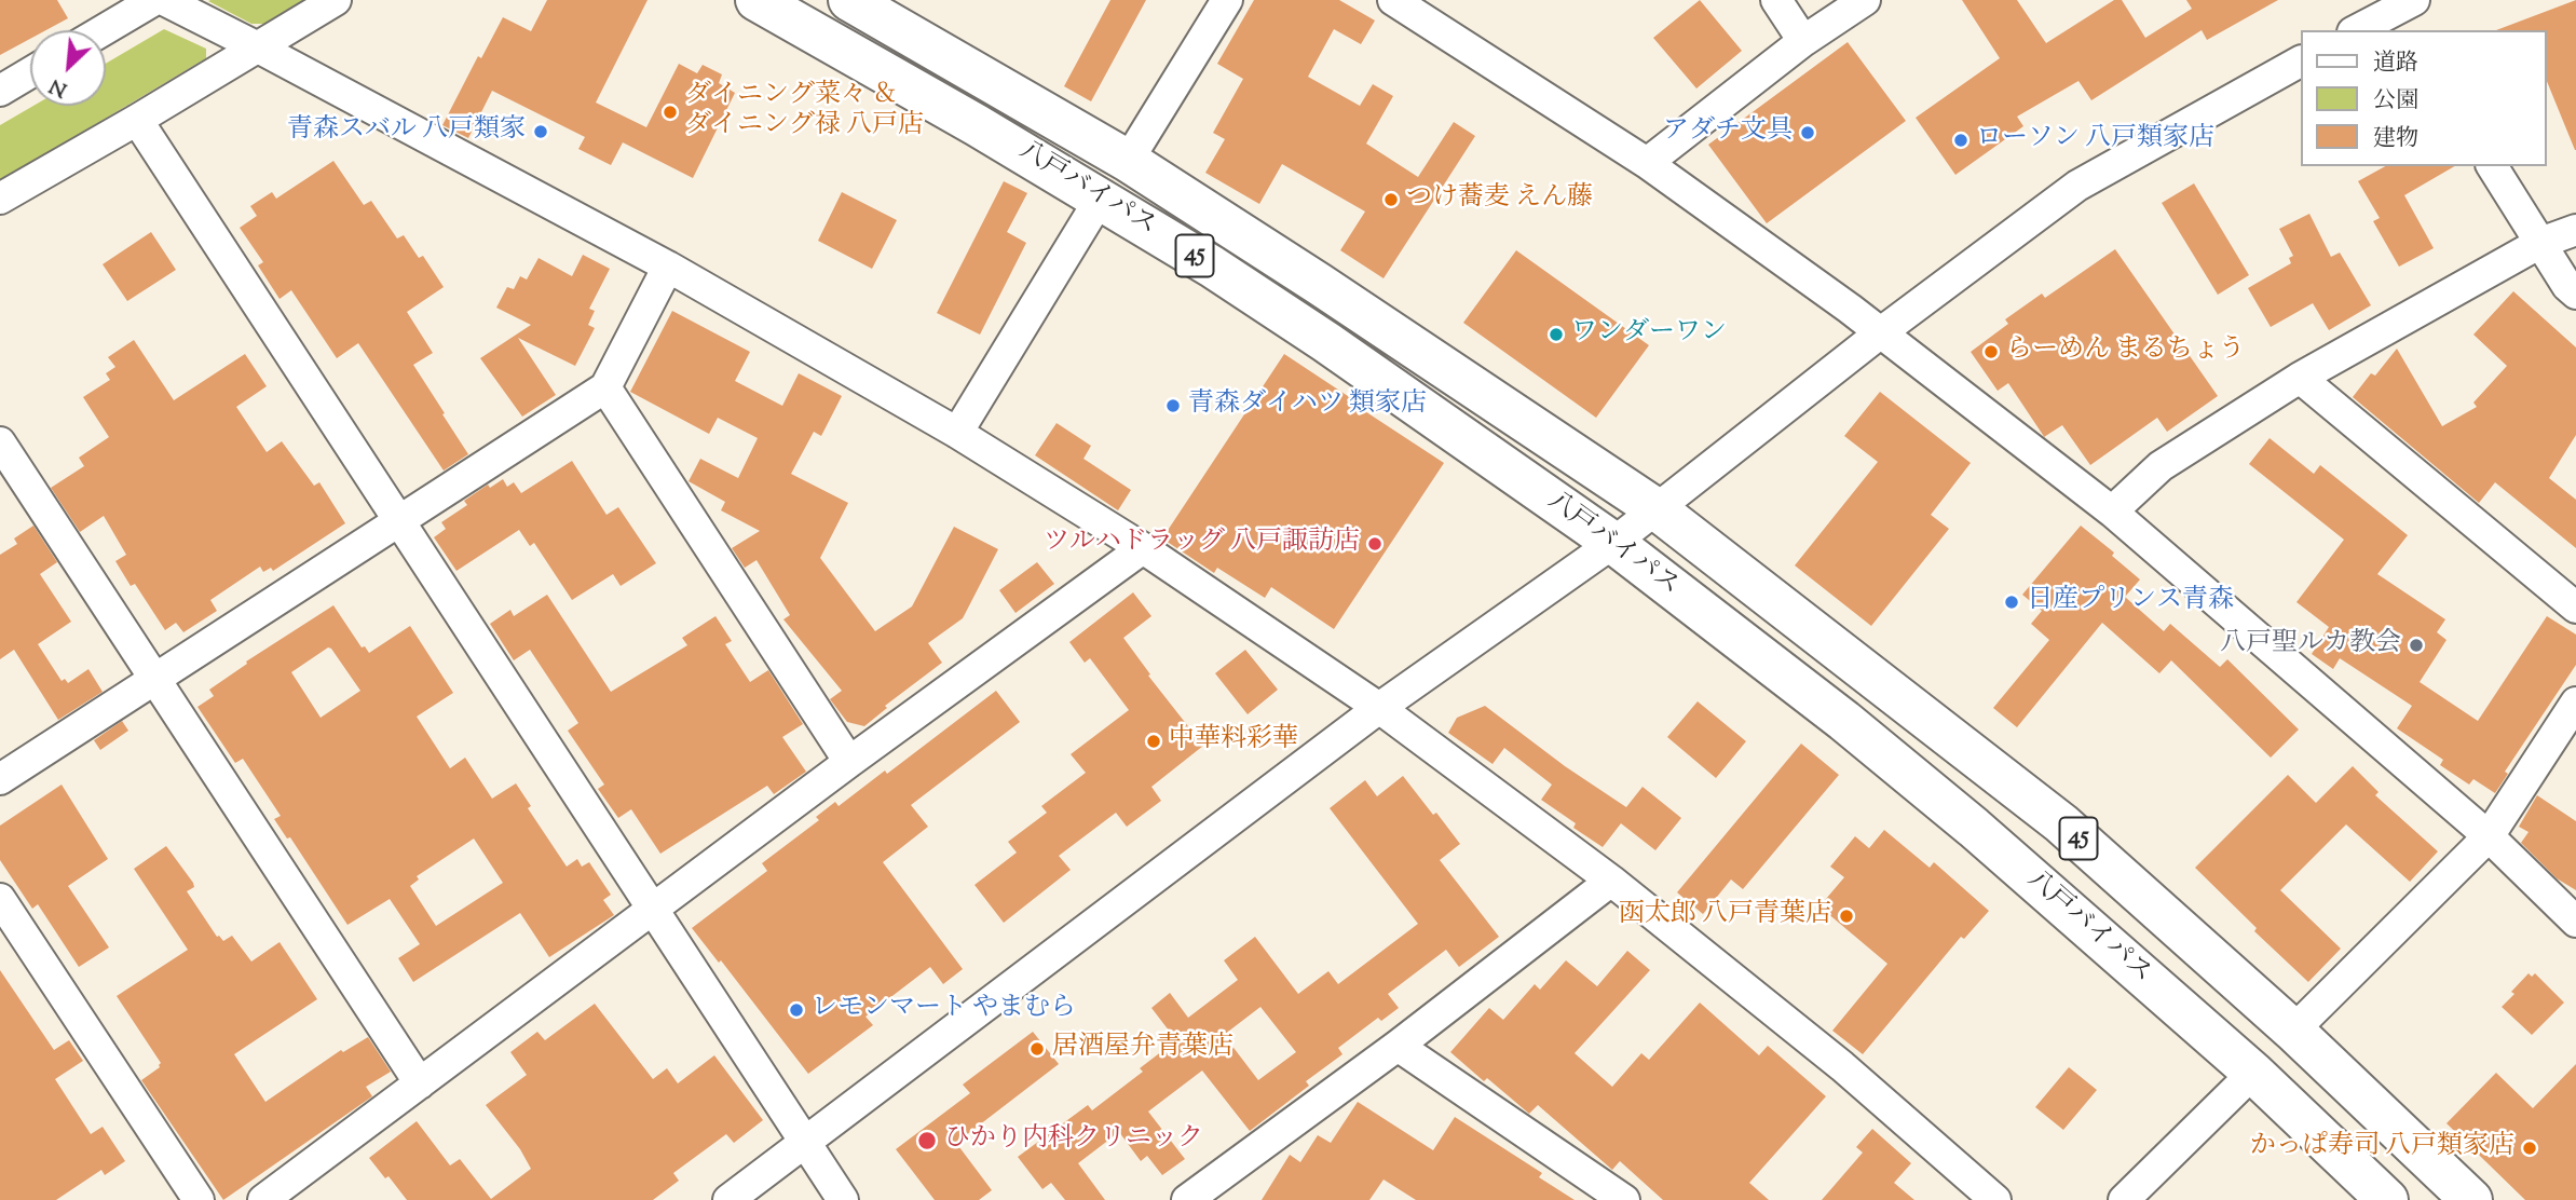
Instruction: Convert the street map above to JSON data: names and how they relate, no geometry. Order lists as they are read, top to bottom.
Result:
{
  "streets": {
    "highway": ["八戸バイパス", "45"]
  },
  "places": [
    "ダイニング菜々 ＆ ダイニング禄 八戸店",
    "青森スバル 八戸類家",
    "アダチ文具",
    "ローソン 八戸類家店",
    "つけ蕎麦 えん藤",
    "ワンダーワン",
    "らーめん まるちょう",
    "青森ダイハツ 類家店",
    "ツルハドラッグ 八戸諏訪店",
    "日産プリンス青森",
    "八戸聖ルカ教会",
    "中華料彩華",
    "函太郎 八戸青葉店",
    "レモンマート やまむら",
    "居酒屋弁青葉店",
    "ひかり内科クリニック",
    "かっぱ寿司 八戸類家店"
  ],
  "legend": ["道路", "公園", "建物"],
  "north": "bottom left"
}
